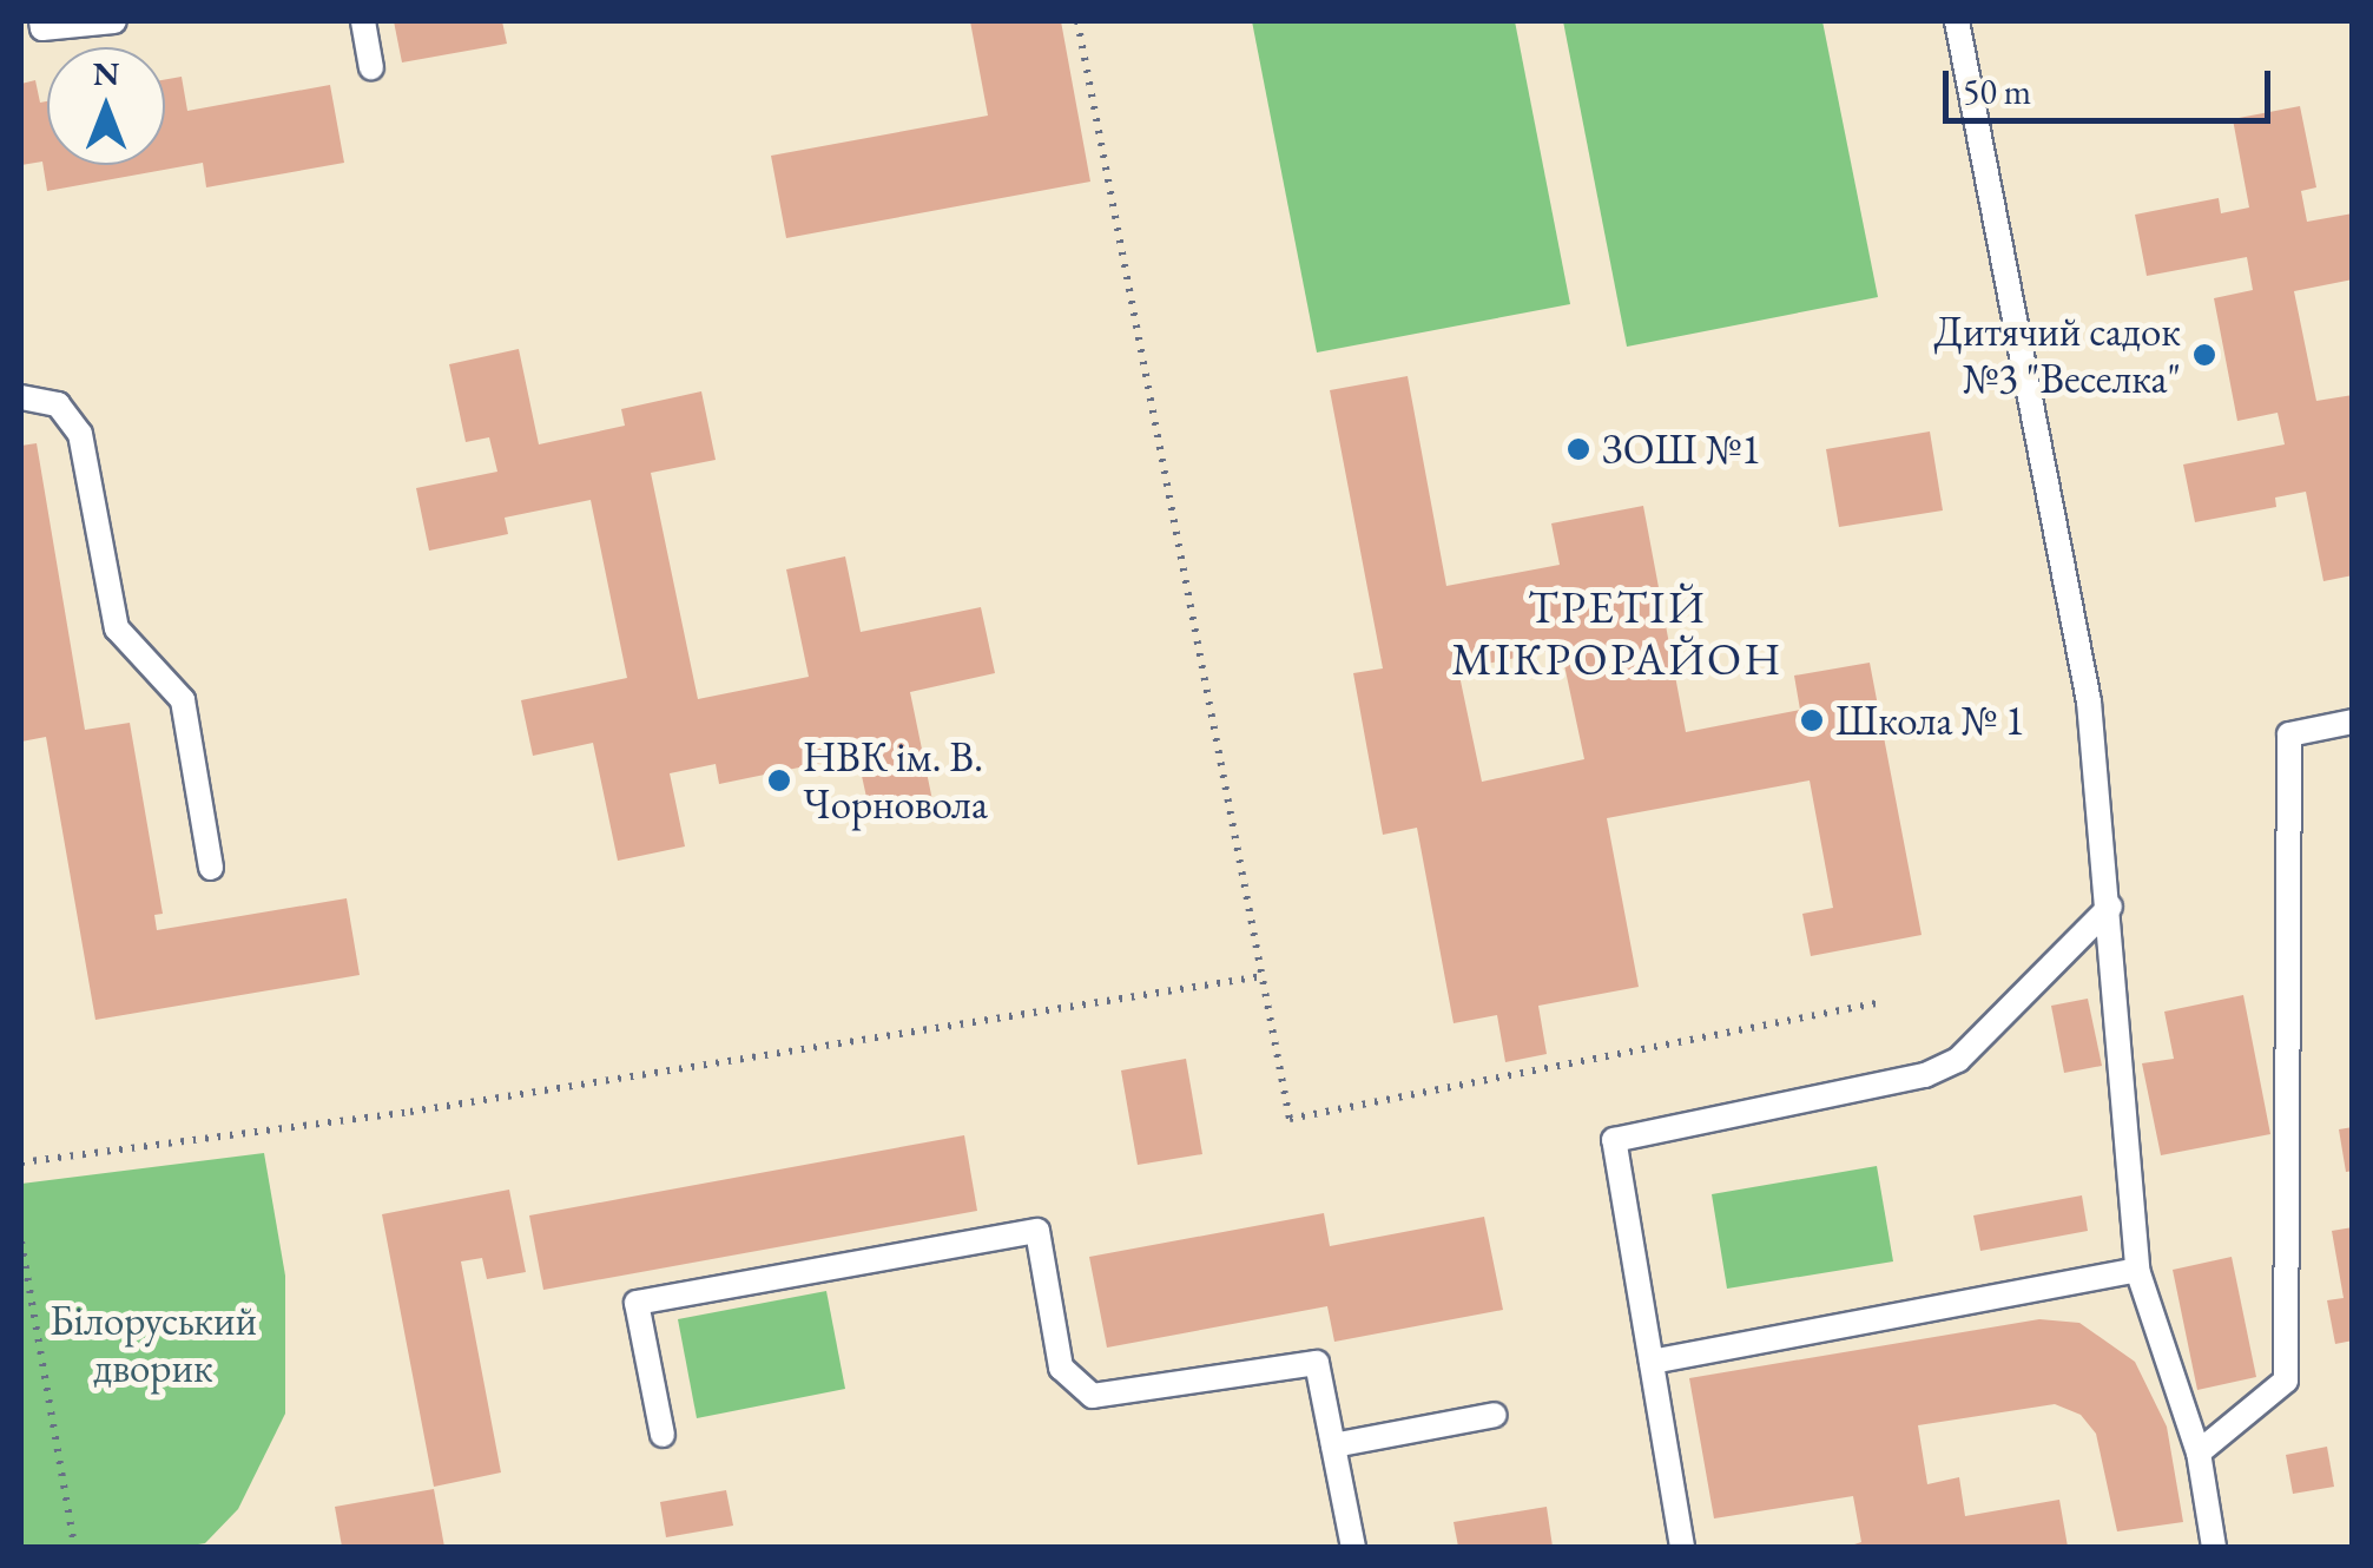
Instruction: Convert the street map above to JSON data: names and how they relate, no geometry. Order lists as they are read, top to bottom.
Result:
{
  "districts": ["ТРЕТІЙ МІКРОРАЙОН"],
  "parks": ["Білоруський дворик"],
  "places": [
    "Дитячий садок №3 \"Веселка\"",
    "ЗОШ №1",
    "Школа № 1",
    "НВК ім. В. Чорновола"
  ],
  "scale_bar": "50 m",
  "north": "top"
}
